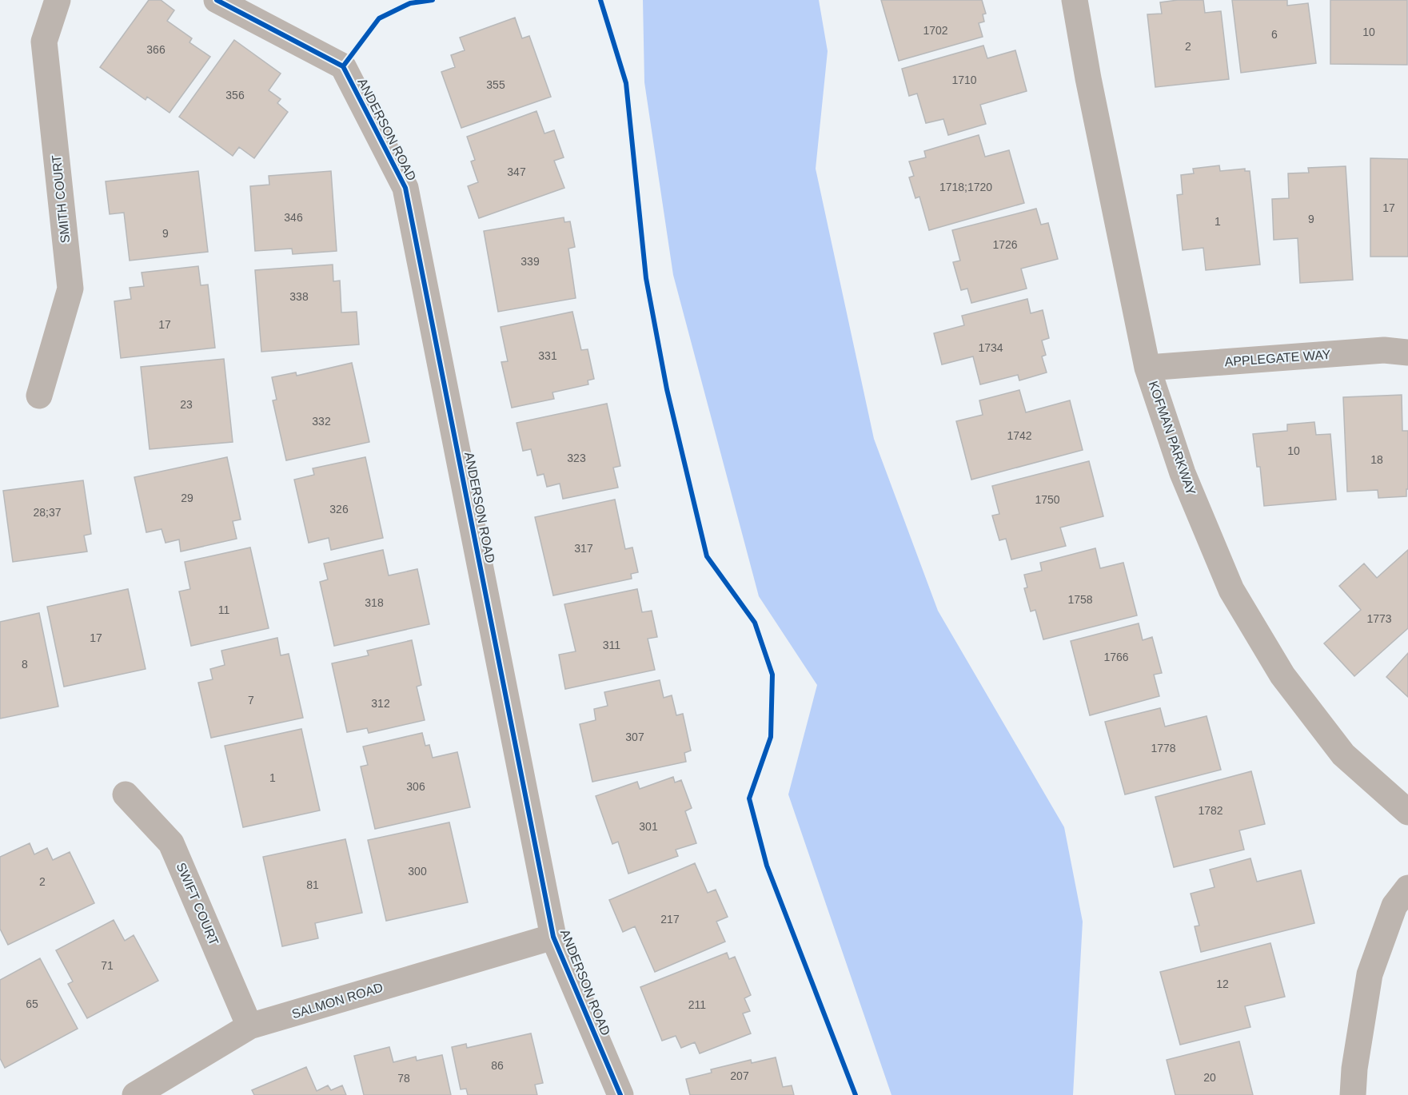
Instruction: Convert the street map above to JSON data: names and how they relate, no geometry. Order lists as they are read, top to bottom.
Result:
{
  "streets": {
    "street": [
      "ANDERSON ROAD",
      "SMITH COURT",
      "APPLEGATE WAY",
      "KOFMAN PARKWAY",
      "SWIFT COURT",
      "SALMON ROAD"
    ]
  },
  "crossings": [
    ["ANDERSON ROAD", "SALMON ROAD"],
    ["APPLEGATE WAY", "KOFMAN PARKWAY"],
    ["SWIFT COURT", "SALMON ROAD"]
  ],
  "house_numbers": [
    "1702",
    "10",
    "6",
    "2",
    "366",
    "1710",
    "355",
    "356",
    "347",
    "1718;1720",
    "17",
    "346",
    "9",
    "1",
    "9",
    "1726",
    "339",
    "338",
    "17",
    "1734",
    "331",
    "23",
    "332",
    "1742",
    "10",
    "323",
    "18",
    "29",
    "1750",
    "326",
    "28;37",
    "317",
    "1758",
    "318",
    "11",
    "1773",
    "17",
    "311",
    "1766",
    "8",
    "7",
    "312",
    "307",
    "1778",
    "1",
    "306",
    "1782",
    "301",
    "300",
    "2",
    "81",
    "217",
    "71",
    "12",
    "65",
    "211",
    "86",
    "207",
    "20",
    "78"
  ]
}
